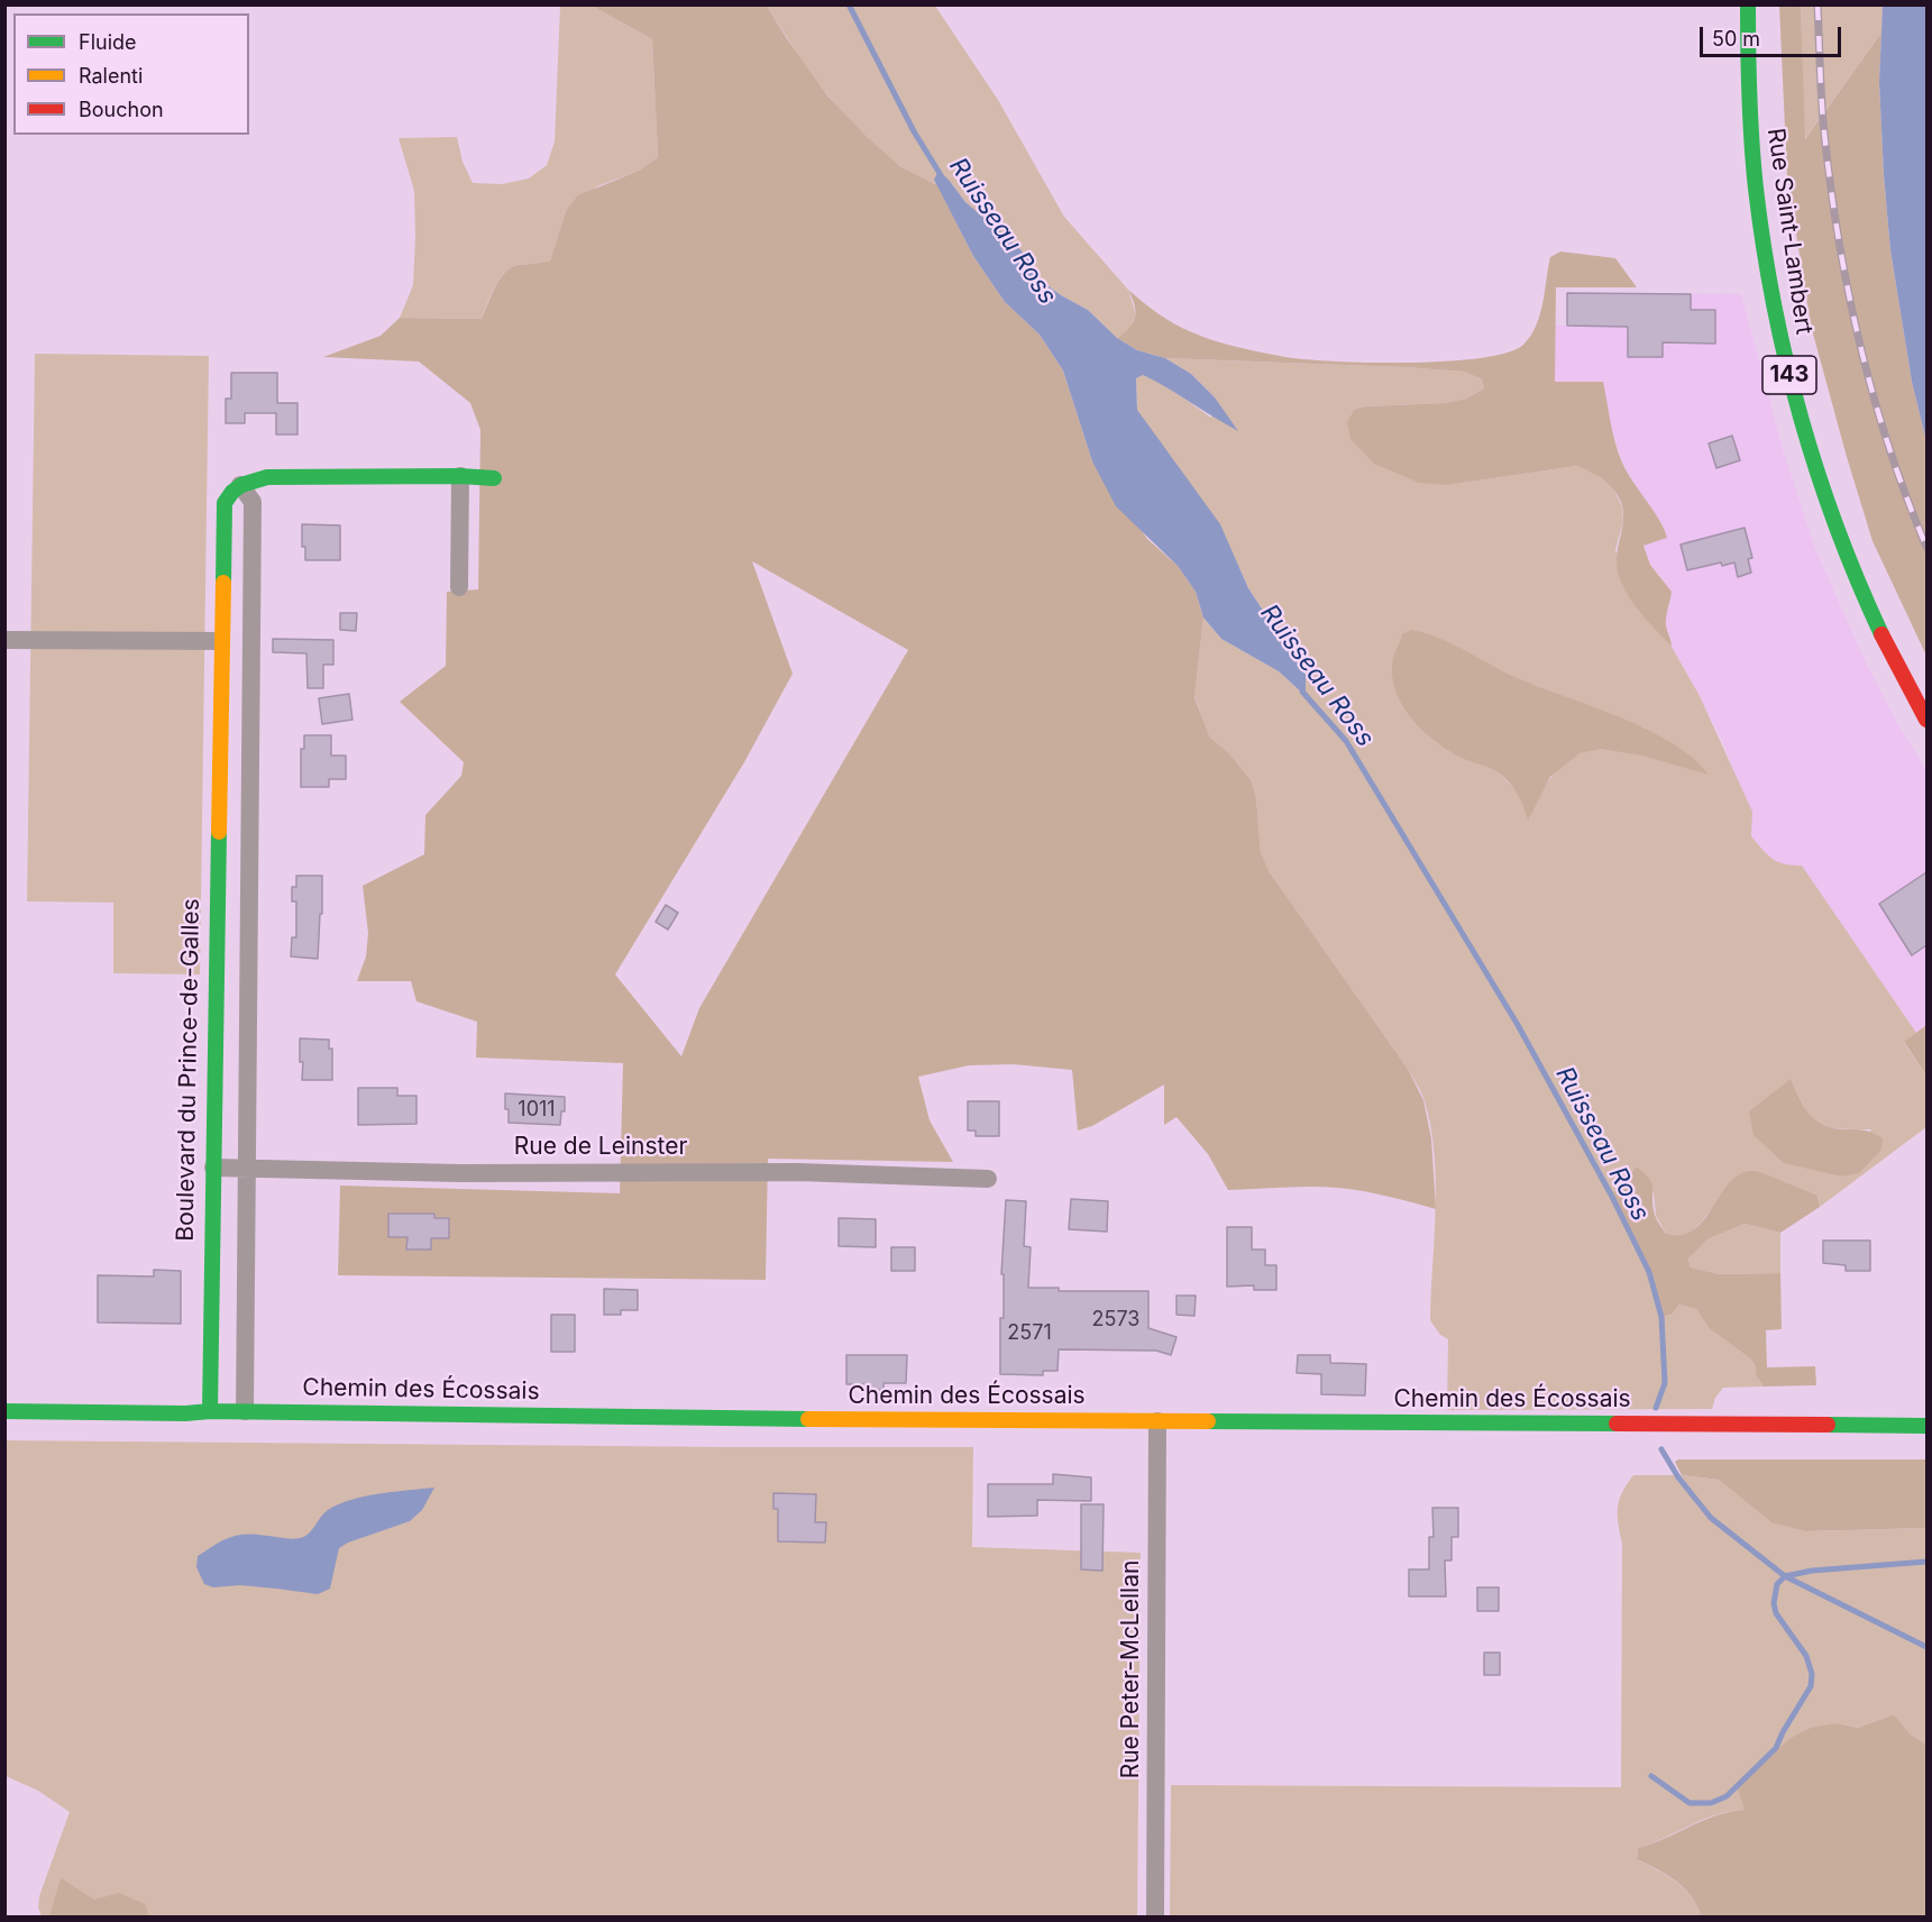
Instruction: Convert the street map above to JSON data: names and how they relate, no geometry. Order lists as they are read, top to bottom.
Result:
{
  "streets": {
    "main road": [
      "Rue Saint-Lambert",
      "143",
      "Boulevard du Prince-de-Galles",
      "Chemin des Écossais"
    ],
    "street": ["Rue de Leinster", "Rue Peter-McLellan"]
  },
  "crossings": [
    ["Boulevard du Prince-de-Galles", "Rue de Leinster"],
    ["Boulevard du Prince-de-Galles", "Chemin des Écossais"],
    ["Chemin des Écossais", "Rue Peter-McLellan"]
  ],
  "water": ["Ruisseau Ross"],
  "house_numbers": ["1011", "2573", "2571"],
  "legend": ["Fluide", "Ralenti", "Bouchon"],
  "scale_bar": "50 m"
}
